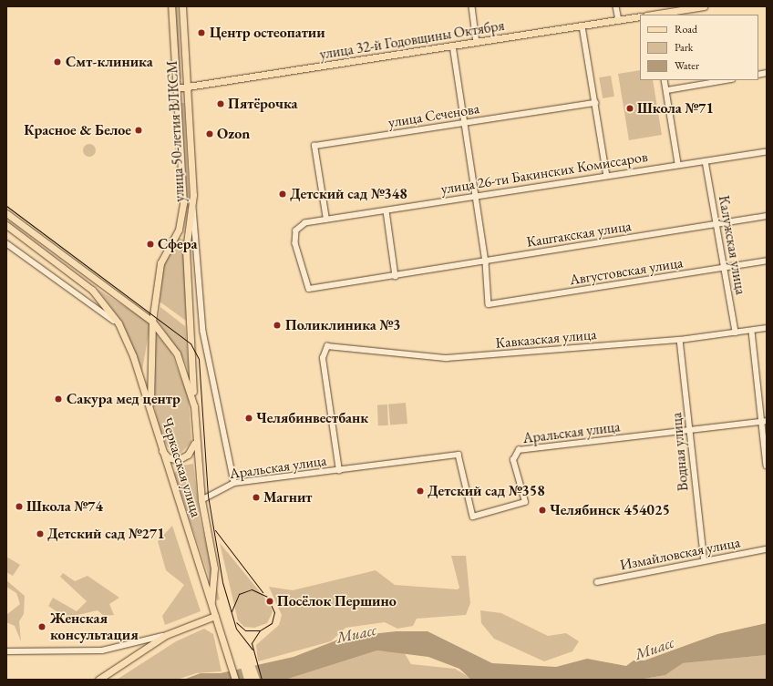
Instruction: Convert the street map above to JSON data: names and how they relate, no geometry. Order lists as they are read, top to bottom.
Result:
{
  "streets": {
    "main road": ["улица 32-й Годовщины Октября", "улица 50-летия ВЛКСМ", "Черкасская улица"],
    "street": [
      "улица Сеченова",
      "улица 26-ти Бакинских Комиссаров",
      "Каштакская улица",
      "Калужская улица",
      "Августовская улица",
      "Кавказская улица",
      "Аральская улица",
      "Водная улица",
      "Измайловская улица"
    ]
  },
  "crossings": [
    ["улица 32-й Годовщины Октября", "улица 50-летия ВЛКСМ"],
    ["улица Сеченова", "улица 26-ти Бакинских Комиссаров"],
    ["улица 50-летия ВЛКСМ", "Черкасская улица"],
    ["улица 26-ти Бакинских Комиссаров", "Каштакская улица"],
    ["улица 26-ти Бакинских Комиссаров", "Калужская улица"],
    ["Каштакская улица", "Калужская улица"],
    ["Каштакская улица", "Августовская улица"],
    ["Калужская улица", "Августовская улица"],
    ["Калужская улица", "Кавказская улица"],
    ["Кавказская улица", "Аральская улица"],
    ["Кавказская улица", "Водная улица"],
    ["Аральская улица", "Водная улица"],
    ["Аральская улица", "Черкасская улица"],
    ["Водная улица", "Измайловская улица"]
  ],
  "water": ["Миасс"],
  "places": [
    "Центр остеопатии",
    "Смт-клиника",
    "Пятёрочка",
    "Школа №71",
    "Красное & Белое",
    "Ozon",
    "Детский сад №348",
    "Сфера",
    "Поликлиника №3",
    "Сакура мед центр",
    "Челябинвестбанк",
    "Детский сад №358",
    "Магнит",
    "Школа №74",
    "Челябинск 454025",
    "Детский сад №271",
    "Посёлок Першино",
    "Женская консультация"
  ],
  "legend": ["Road", "Park", "Water"]
}
